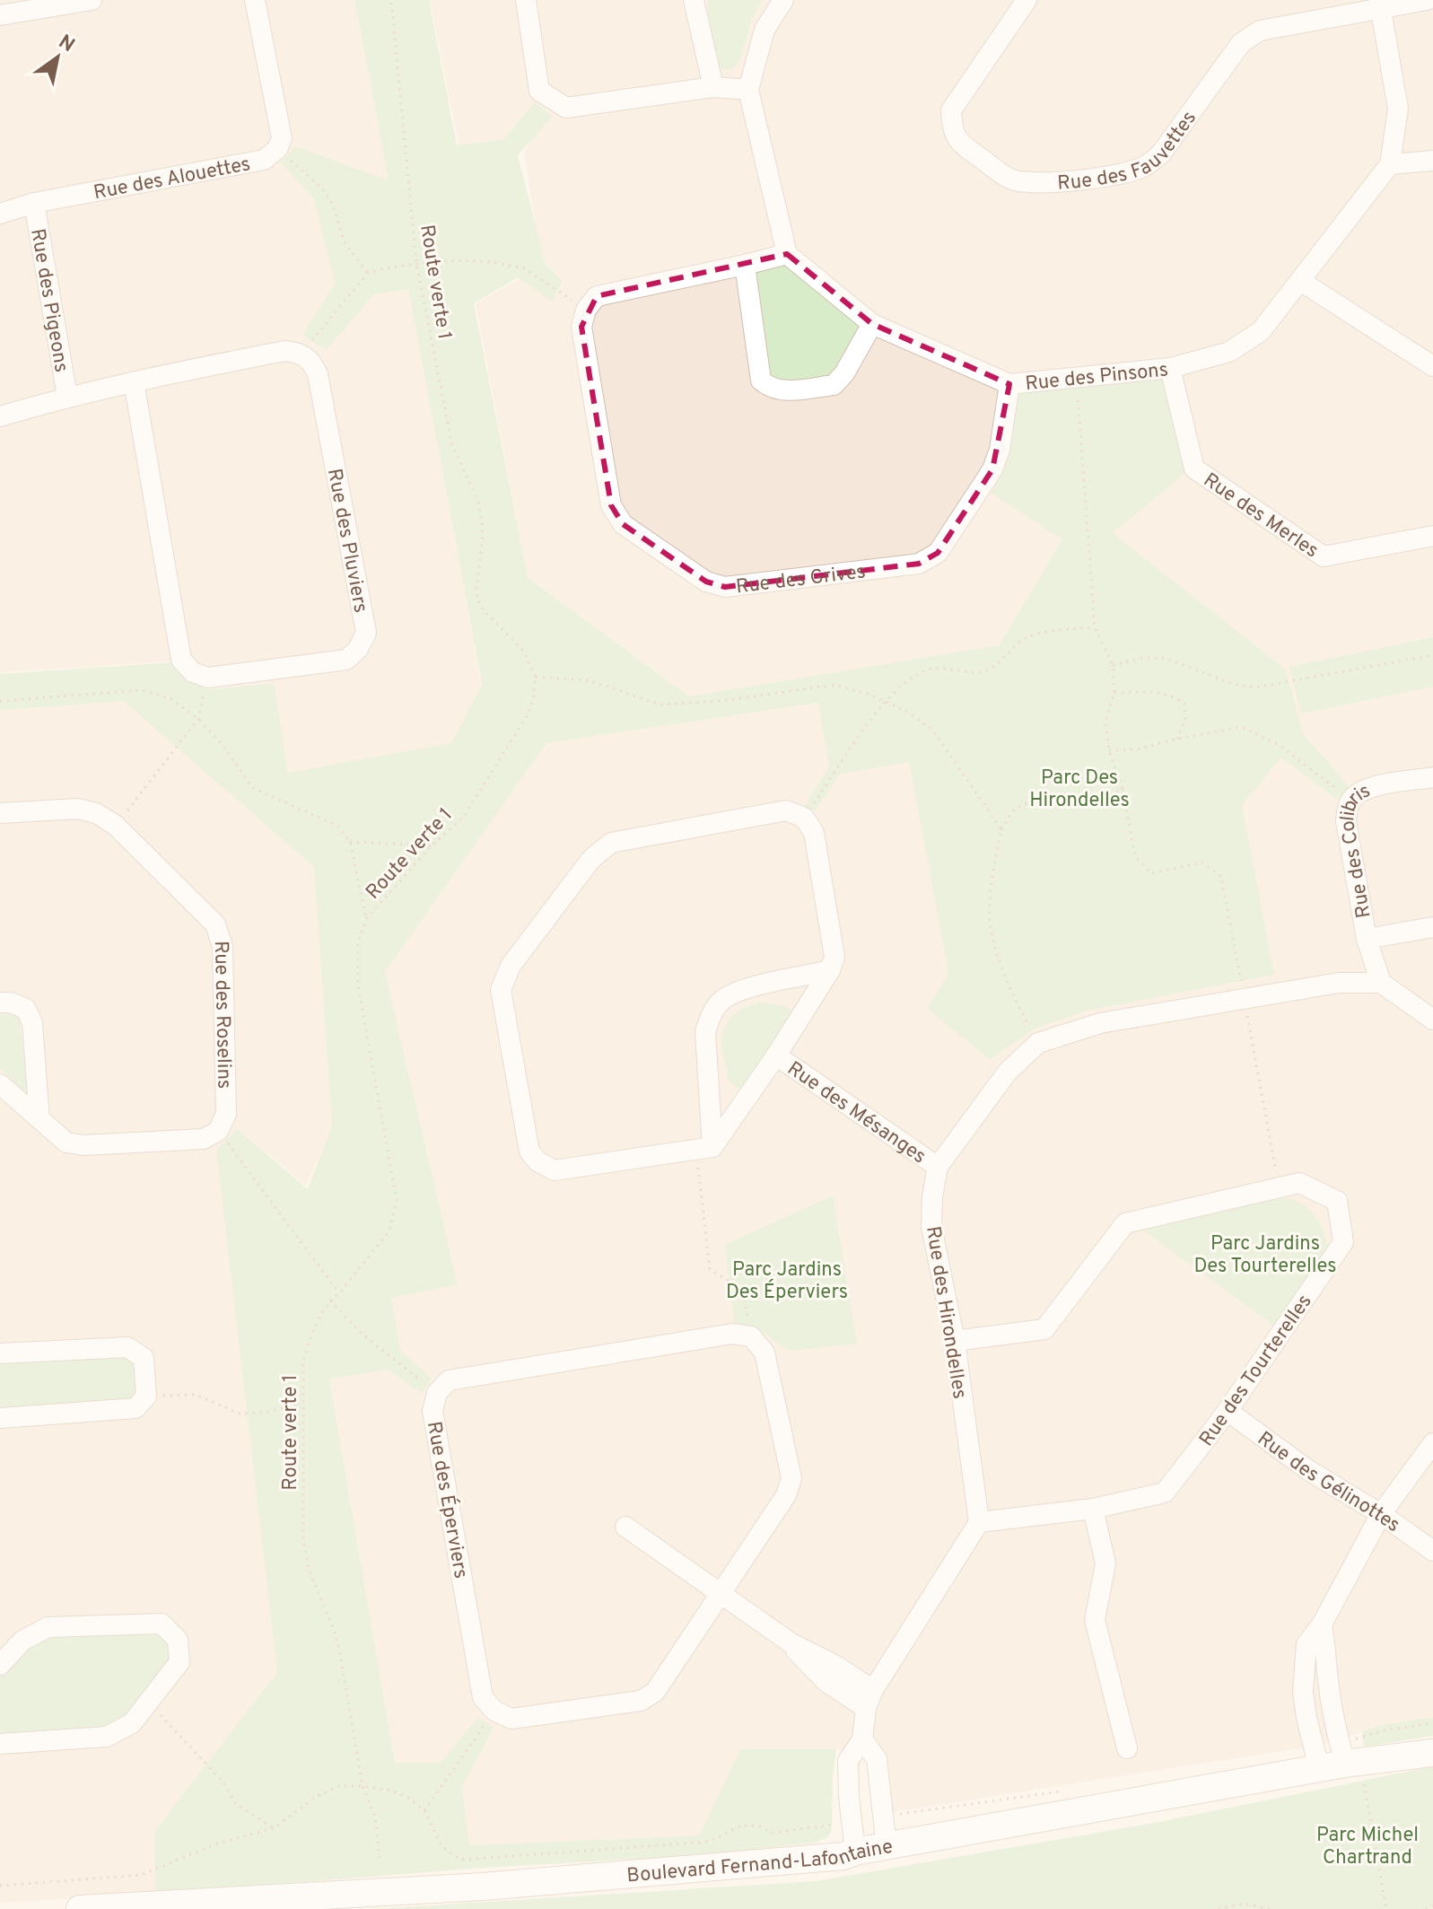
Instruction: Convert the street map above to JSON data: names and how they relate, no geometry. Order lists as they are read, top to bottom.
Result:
{
  "streets": {
    "street": [
      "Rue des Fauvettes",
      "Rue des Alouettes",
      "Rue des Pigeons",
      "Rue des Pinsons",
      "Rue des Merles",
      "Rue des Pluviers",
      "Rue des Grives",
      "Rue des Colibris",
      "Rue des Roselins",
      "Rue des Mésanges",
      "Rue des Hirondelles",
      "Rue des Tourterelles",
      "Rue des Gélinottes",
      "Rue des Éperviers",
      "Boulevard Fernand-Lafontaine"
    ],
    "path": ["Route verte 1"]
  },
  "crossings": [
    ["Rue des Fauvettes", "Rue des Pinsons"],
    ["Rue des Alouettes", "Rue des Pigeons"],
    ["Rue des Pinsons", "Rue des Merles"],
    ["Rue des Pinsons", "Rue des Grives"],
    ["Rue des Colibris", "Rue des Hirondelles"],
    ["Rue des Mésanges", "Rue des Hirondelles"],
    ["Rue des Hirondelles", "Rue des Tourterelles"],
    ["Rue des Tourterelles", "Rue des Gélinottes"]
  ],
  "parks": [
    "Parc Des Hirondelles",
    "Parc Jardins Des Tourterelles",
    "Parc Jardins Des Éperviers",
    "Parc Michel Chartrand"
  ],
  "north": "top right"
}
